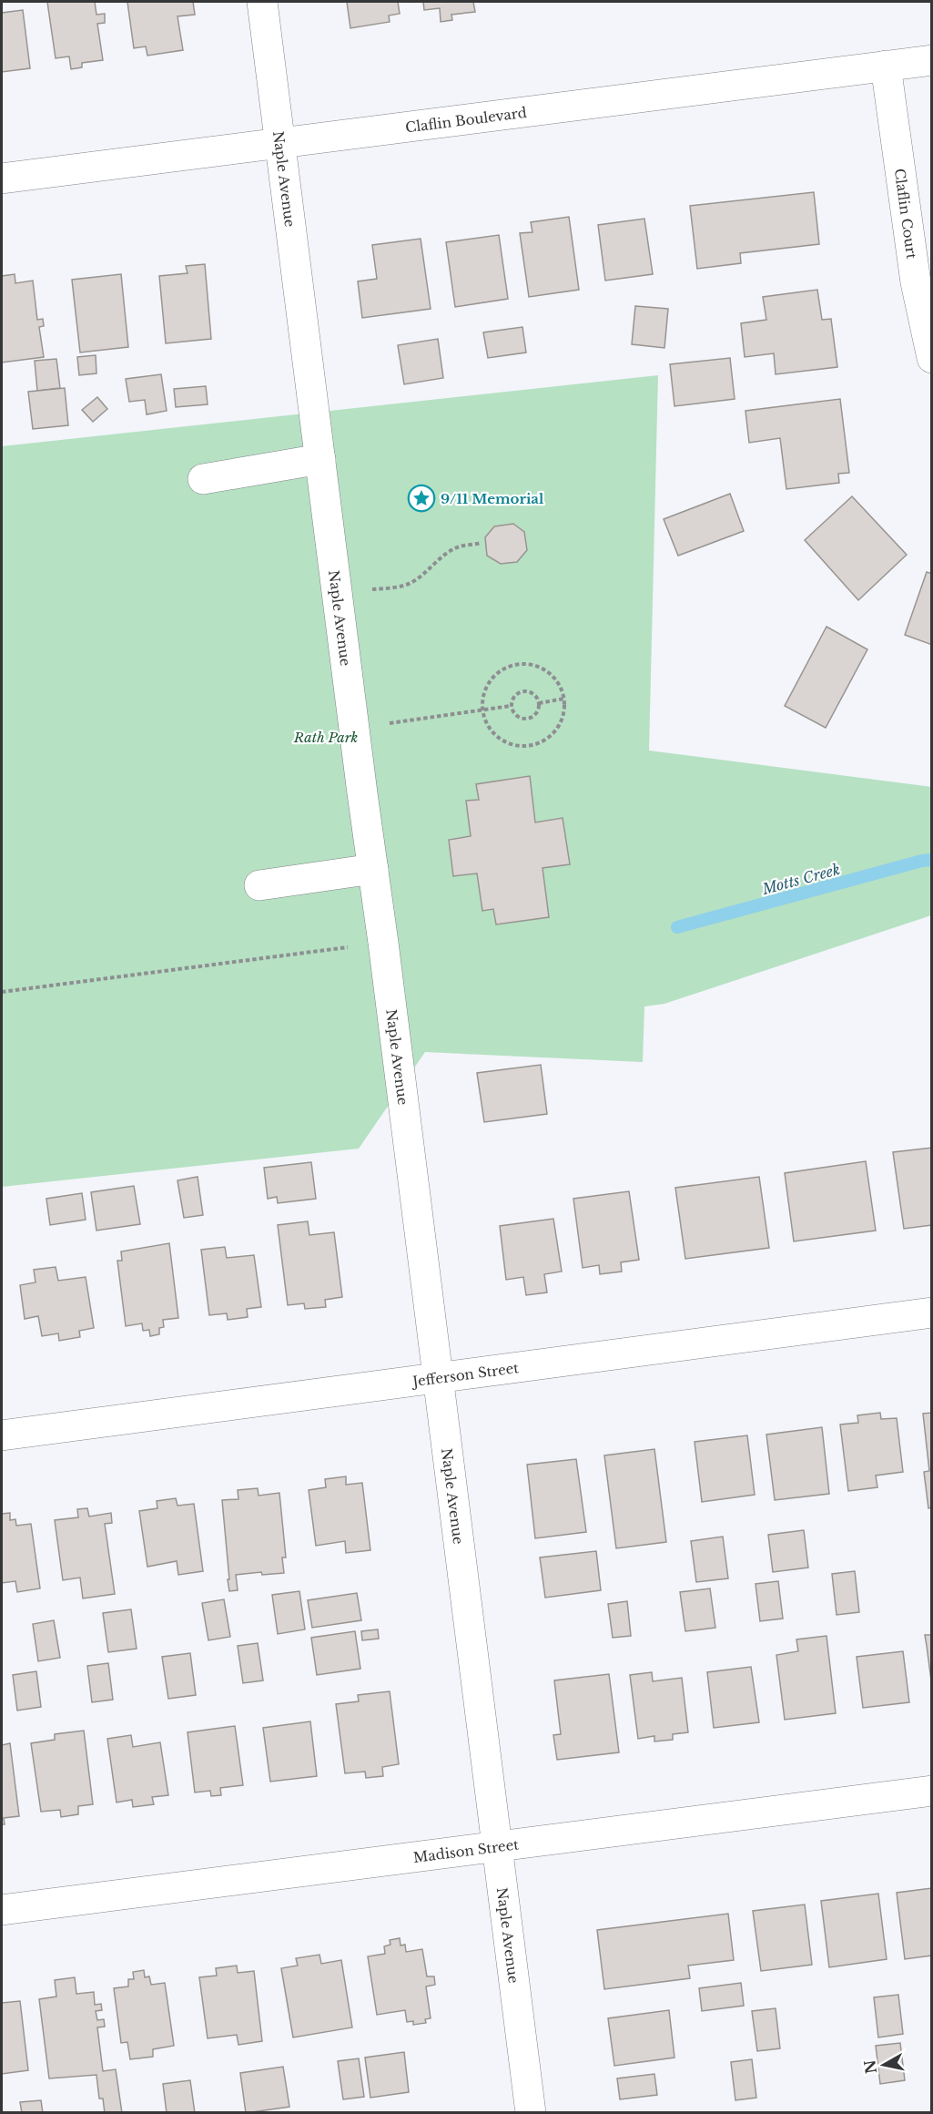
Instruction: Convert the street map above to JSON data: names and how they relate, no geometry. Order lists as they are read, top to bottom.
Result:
{
  "streets": {
    "street": [
      "Claflin Boulevard",
      "Naple Avenue",
      "Claflin Court",
      "Jefferson Street",
      "Madison Street"
    ]
  },
  "crossings": [
    ["Claflin Boulevard", "Naple Avenue"],
    ["Claflin Boulevard", "Claflin Court"],
    ["Naple Avenue", "Jefferson Street"],
    ["Naple Avenue", "Madison Street"]
  ],
  "water": ["Motts Creek"],
  "parks": ["Rath Park"],
  "places": {
    "place": ["9/11 Memorial"]
  },
  "north": "left"
}
